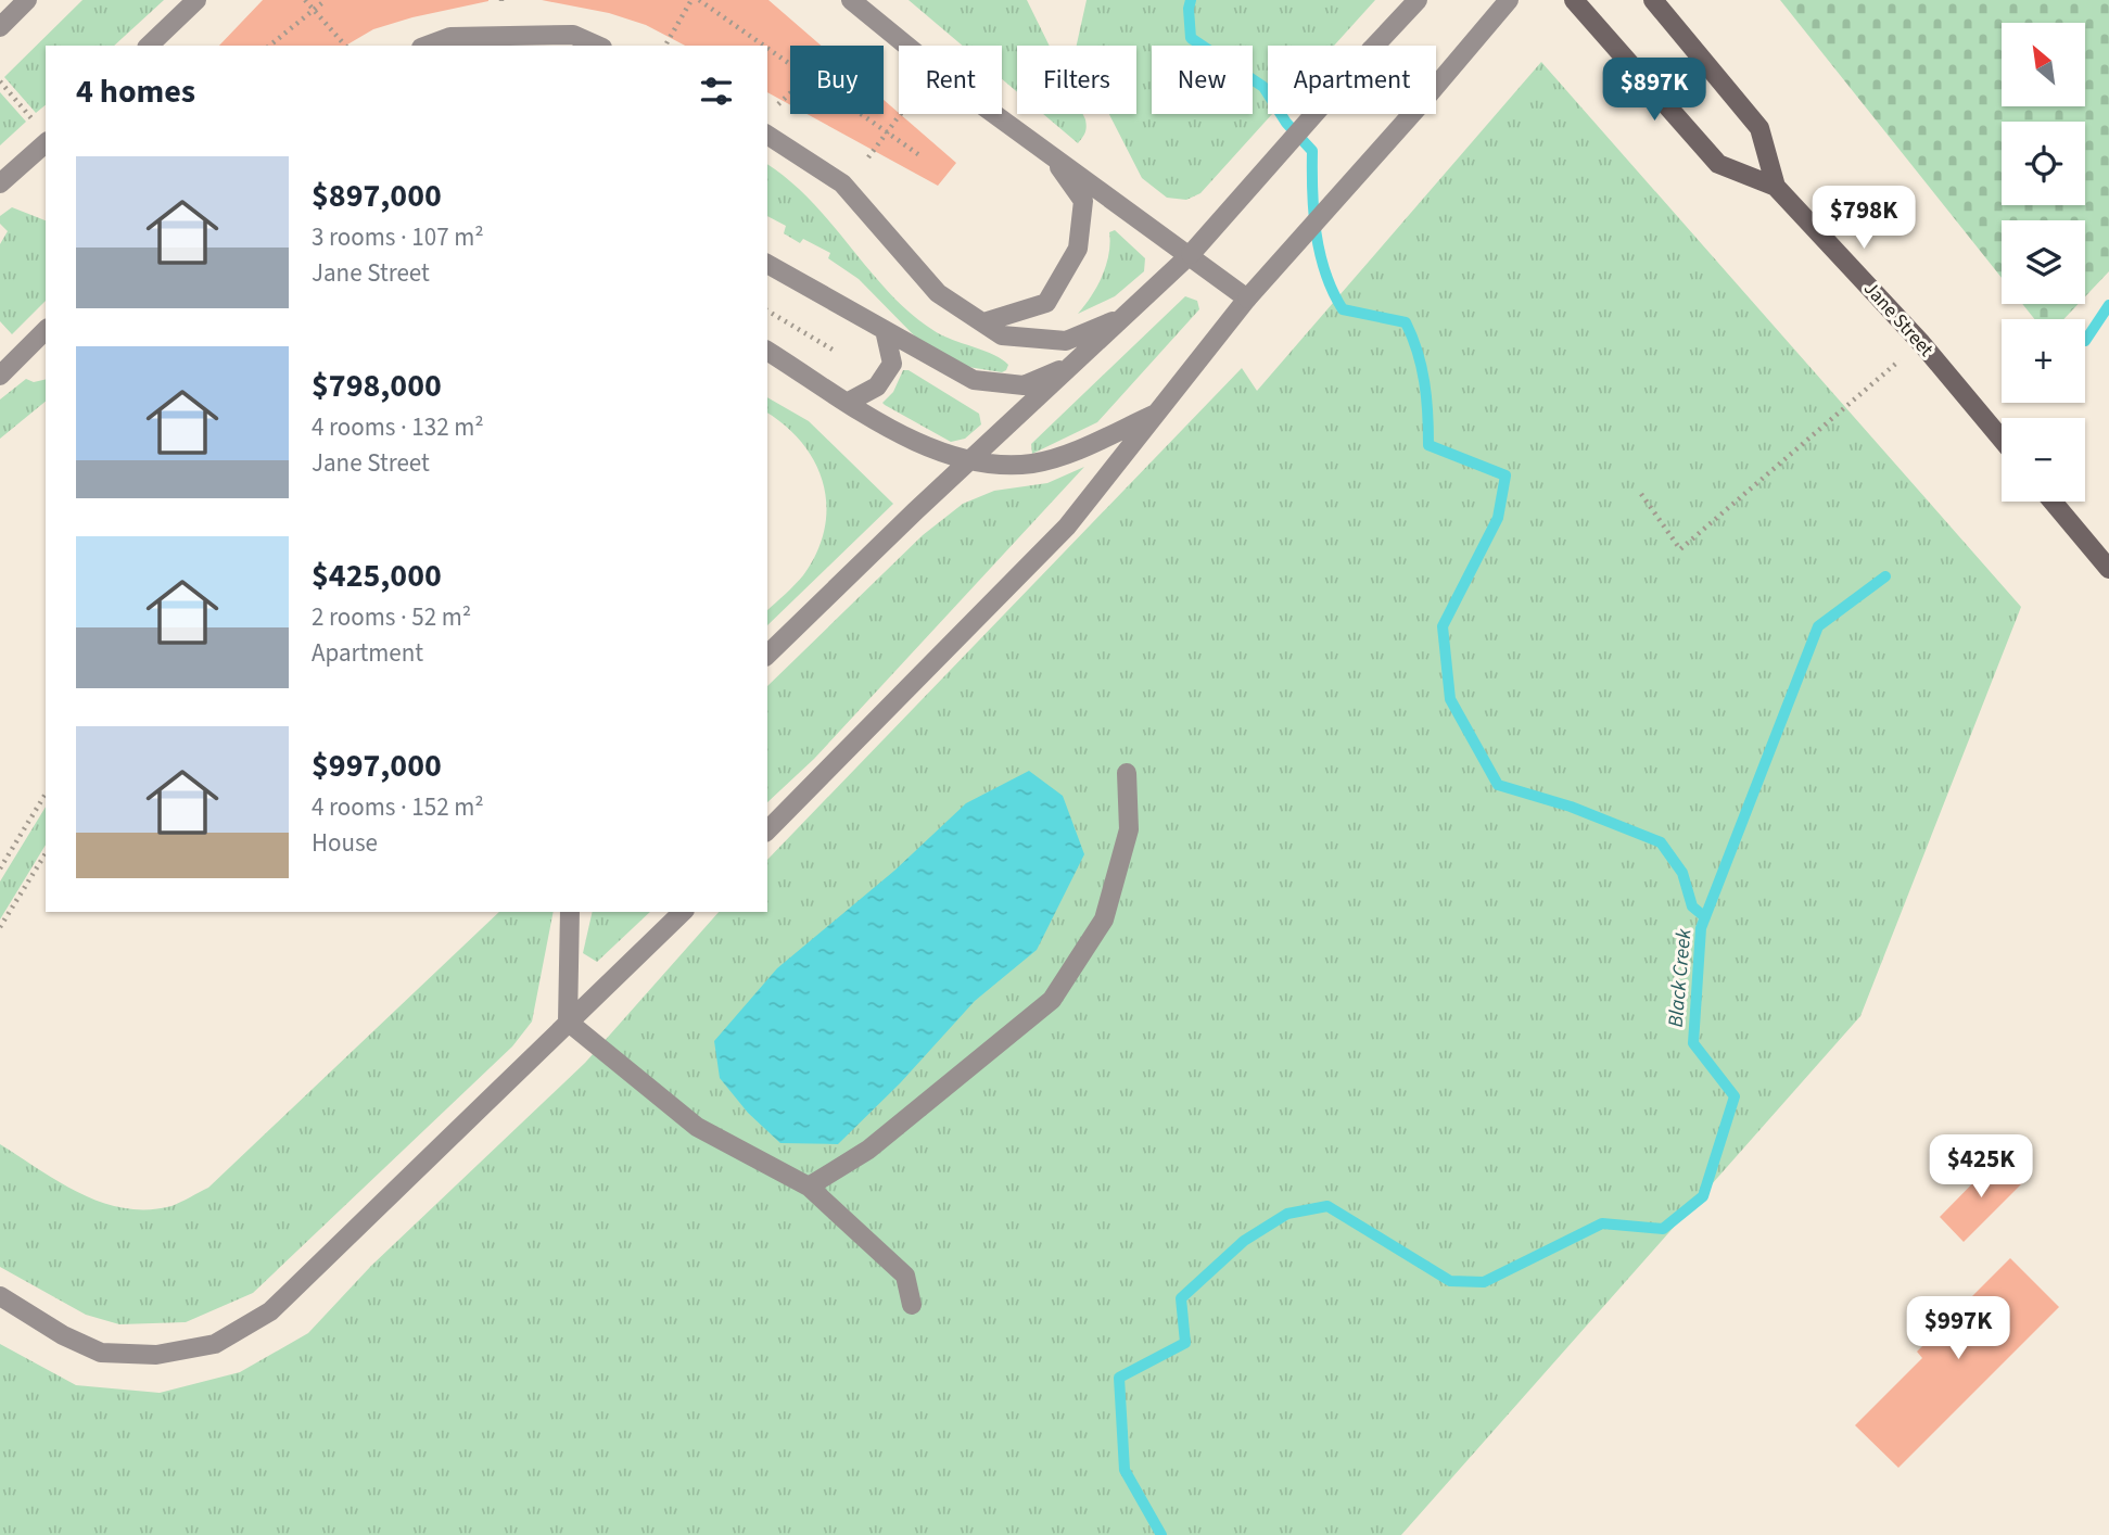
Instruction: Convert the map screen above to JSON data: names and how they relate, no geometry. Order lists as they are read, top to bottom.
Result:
{
  "streets": {
    "main road": ["Jane Street"]
  },
  "water": ["Black Creek"],
  "north": "top left",
  "page": {
    "map_buttons": ["+", "−"],
    "chip": [
      "Buy",
      "Rent",
      "Filters",
      "New",
      "Apartment"
    ],
    "heading": "4 homes",
    "price": [
      "$897K",
      "$798K",
      "$425K",
      "$997K"
    ],
    "list": [
      {
        "name": "$897,000",
        "note": "3 rooms · 107 m² · Jane Street"
      },
      {
        "name": "$798,000",
        "note": "4 rooms · 132 m² · Jane Street"
      },
      {
        "name": "$425,000",
        "note": "2 rooms · 52 m² · Apartment"
      },
      {
        "name": "$997,000",
        "note": "4 rooms · 152 m² · House"
      }
    ]
  }
}
